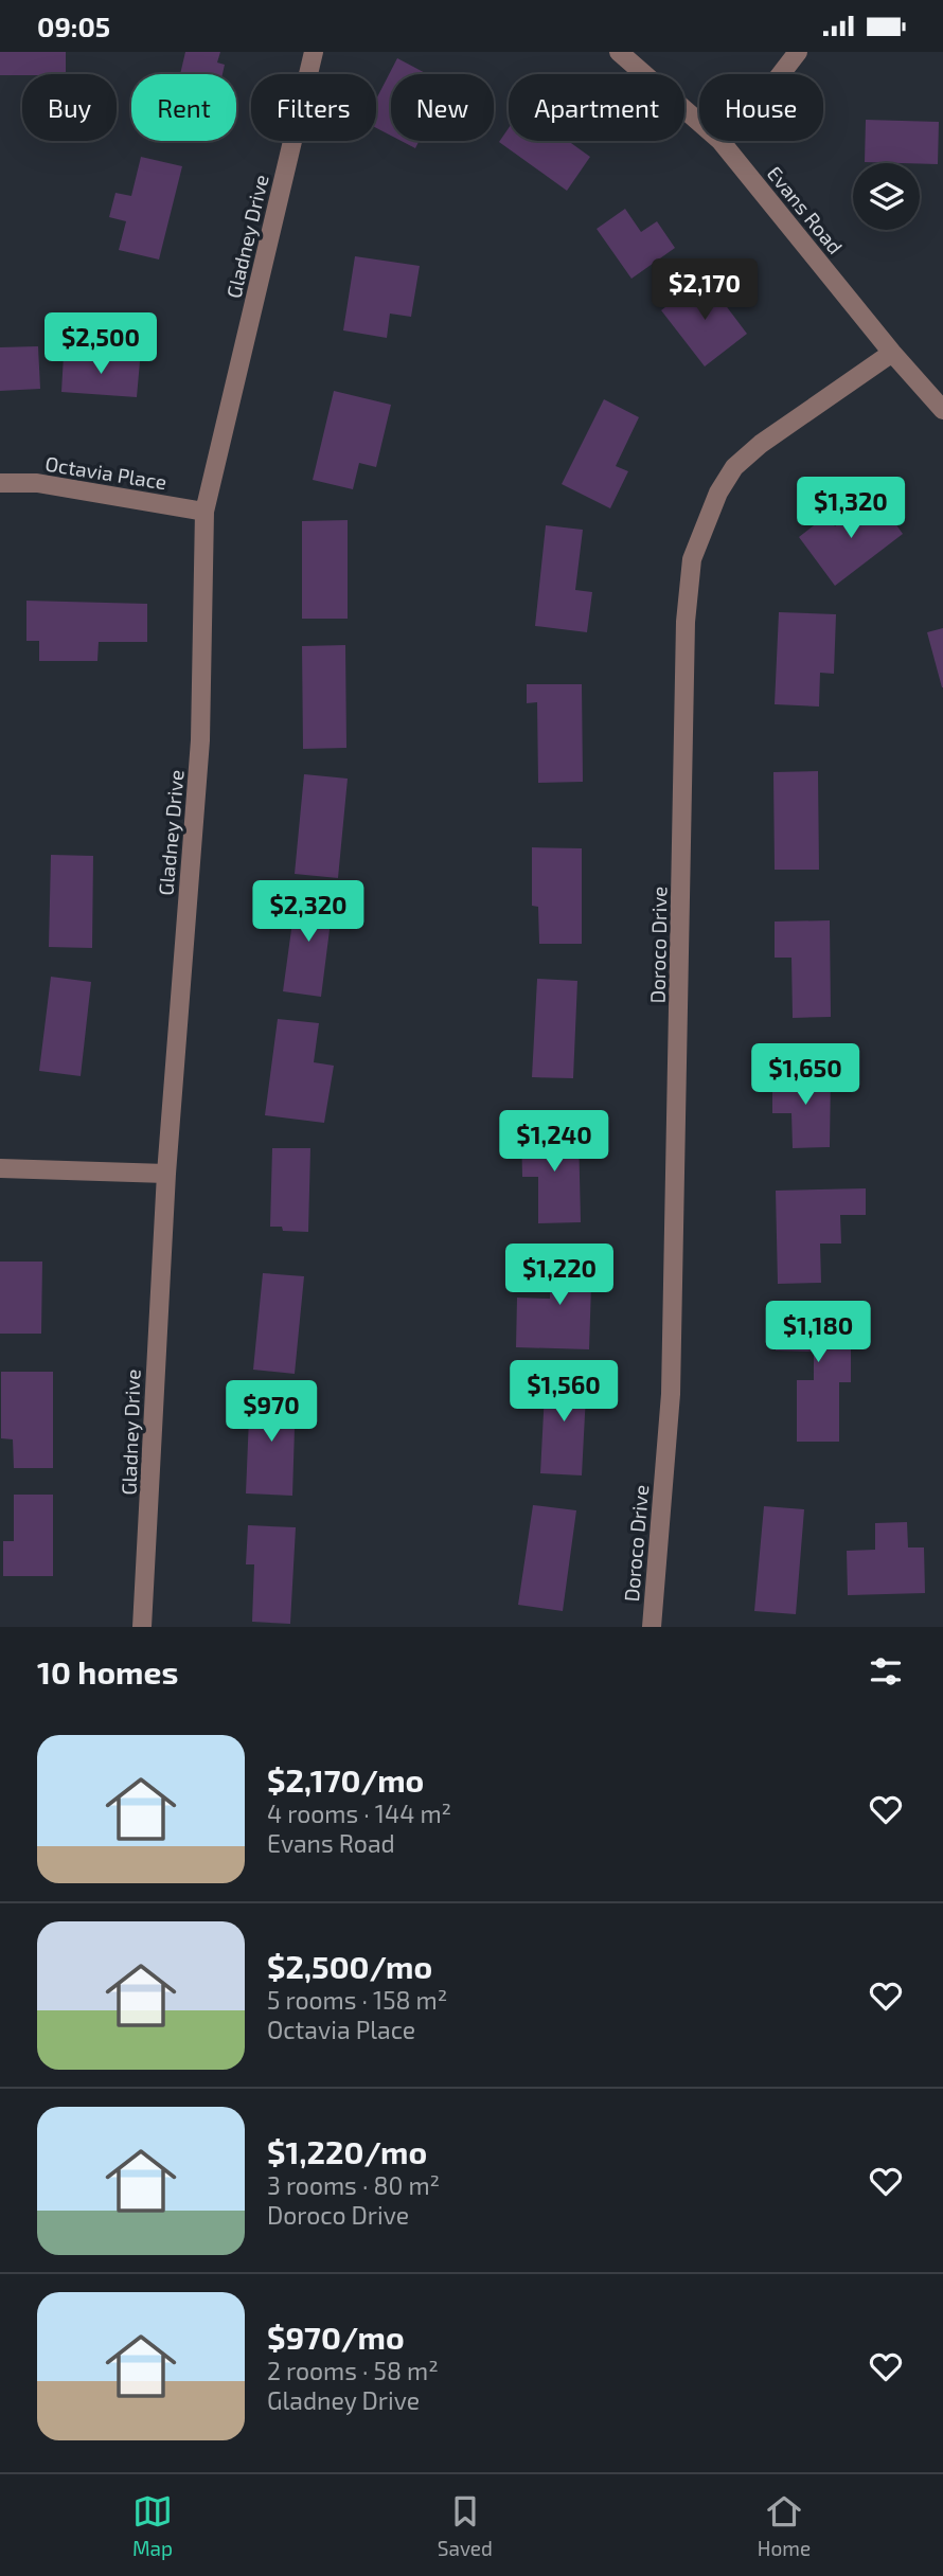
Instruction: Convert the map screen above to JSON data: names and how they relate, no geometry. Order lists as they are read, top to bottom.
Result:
{
  "streets": {
    "street": [
      "Evans Road",
      "Gladney Drive",
      "Octavia Place",
      "Doroco Drive"
    ]
  },
  "crossings": [
    ["Evans Road", "Doroco Drive"],
    ["Gladney Drive", "Octavia Place"]
  ],
  "page": {
    "status": "09:05",
    "chip": [
      "Buy",
      "Rent",
      "Filters",
      "New",
      "Apartment",
      "House"
    ],
    "price": [
      "$2,170",
      "$2,500",
      "$1,320",
      "$2,320",
      "$1,650",
      "$1,240",
      "$1,220",
      "$1,180",
      "$1,560",
      "$970"
    ],
    "heading": "10 homes",
    "list": [
      {
        "name": "$2,170/mo",
        "note": "4 rooms · 144 m² · Evans Road"
      },
      {
        "name": "$2,500/mo",
        "note": "5 rooms · 158 m² · Octavia Place"
      },
      {
        "name": "$1,220/mo",
        "note": "3 rooms · 80 m² · Doroco Drive"
      },
      {
        "name": "$970/mo",
        "note": "2 rooms · 58 m² · Gladney Drive"
      }
    ],
    "tabs": ["Map", "Saved", "Home"]
  }
}
